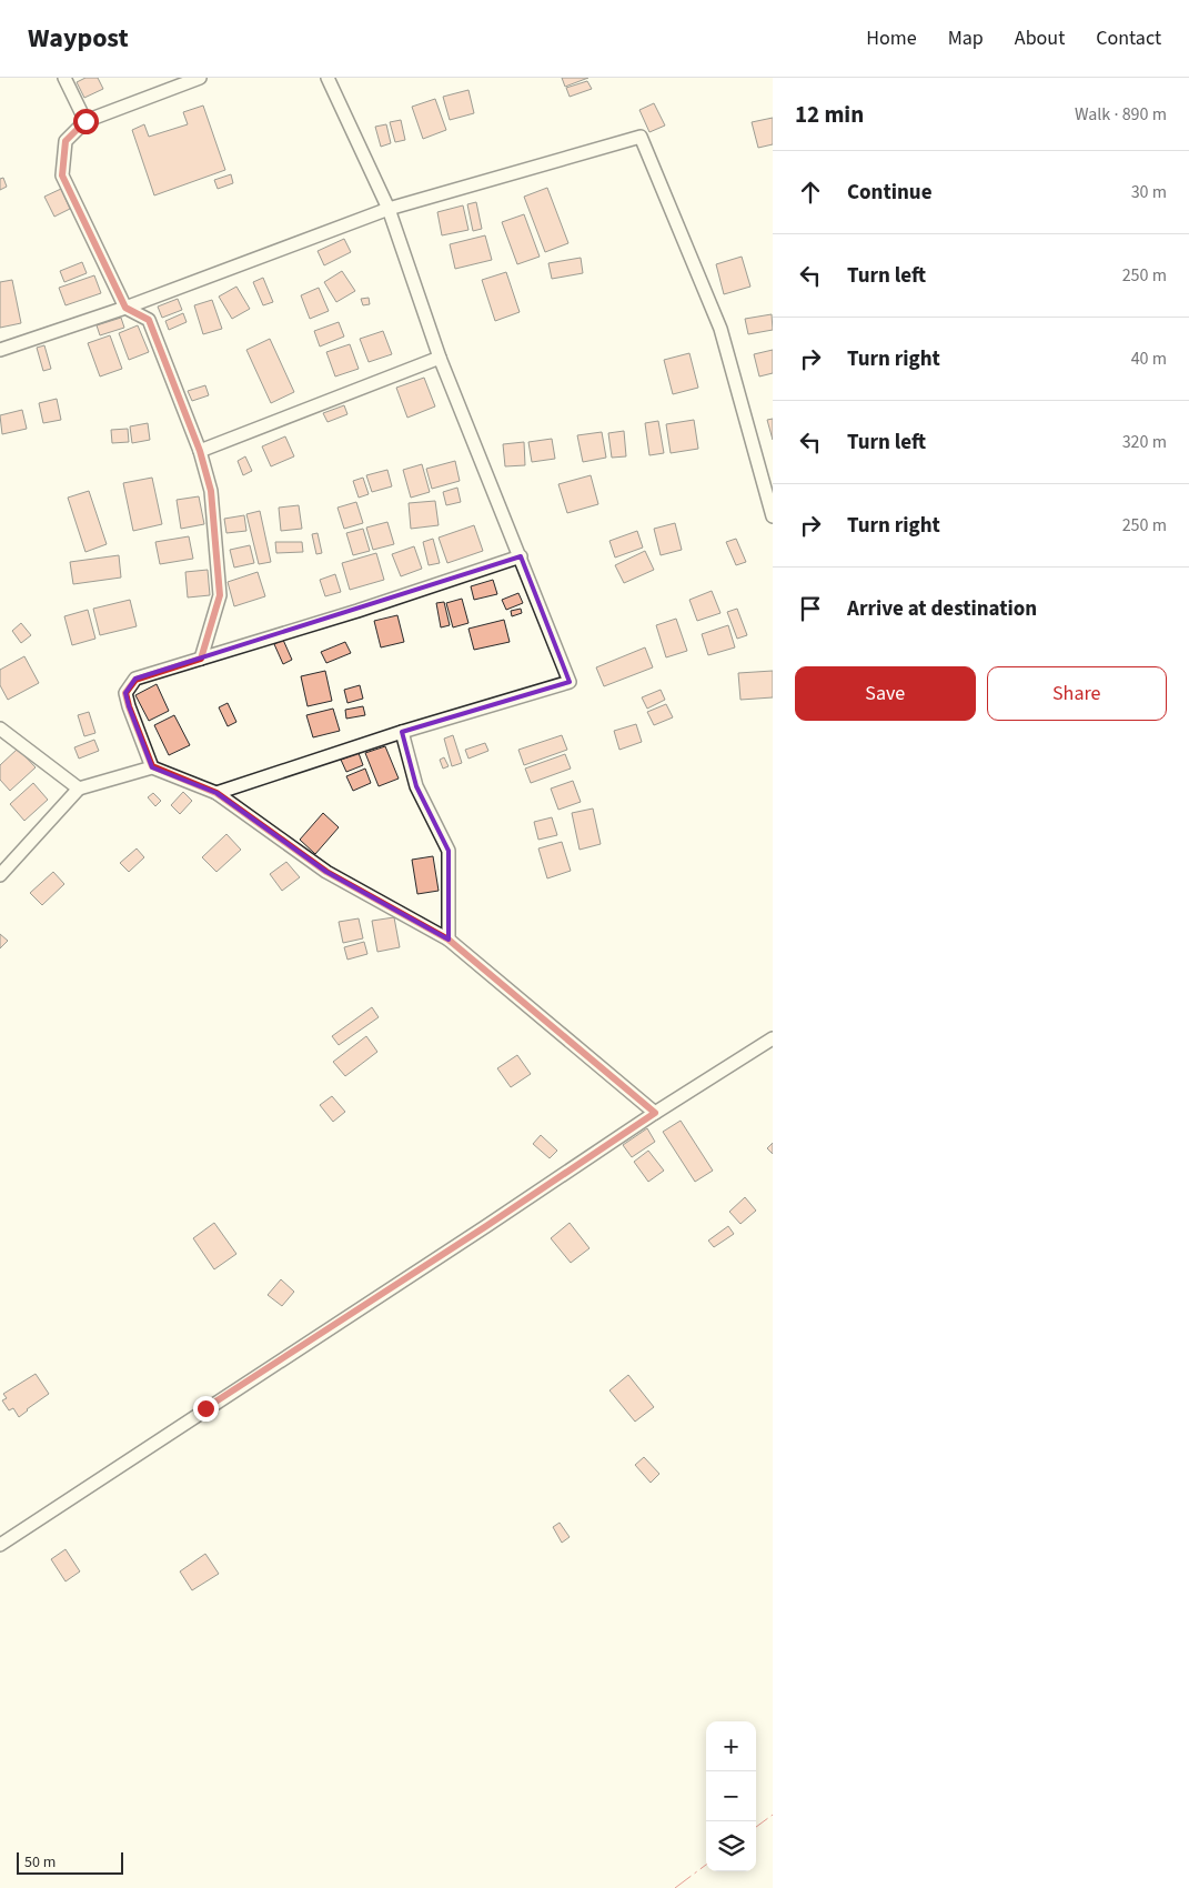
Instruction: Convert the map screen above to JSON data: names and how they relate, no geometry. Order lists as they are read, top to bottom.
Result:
{
  "scale_bar": "50 m",
  "page": {
    "header": "Waypost",
    "nav": [
      "Home",
      "Map",
      "About",
      "Contact"
    ],
    "heading": ["12 min", "Walk · 890 m"],
    "list": [
      ["Continue", "30 m"],
      ["Turn left", "250 m"],
      ["Turn right", "40 m"],
      ["Turn left", "320 m"],
      ["Turn right", "250 m"],
      "Arrive at destination"
    ],
    "buttons": ["Save", "Share"],
    "map_buttons": ["+", "−"],
    "scale": "50 m"
  }
}
